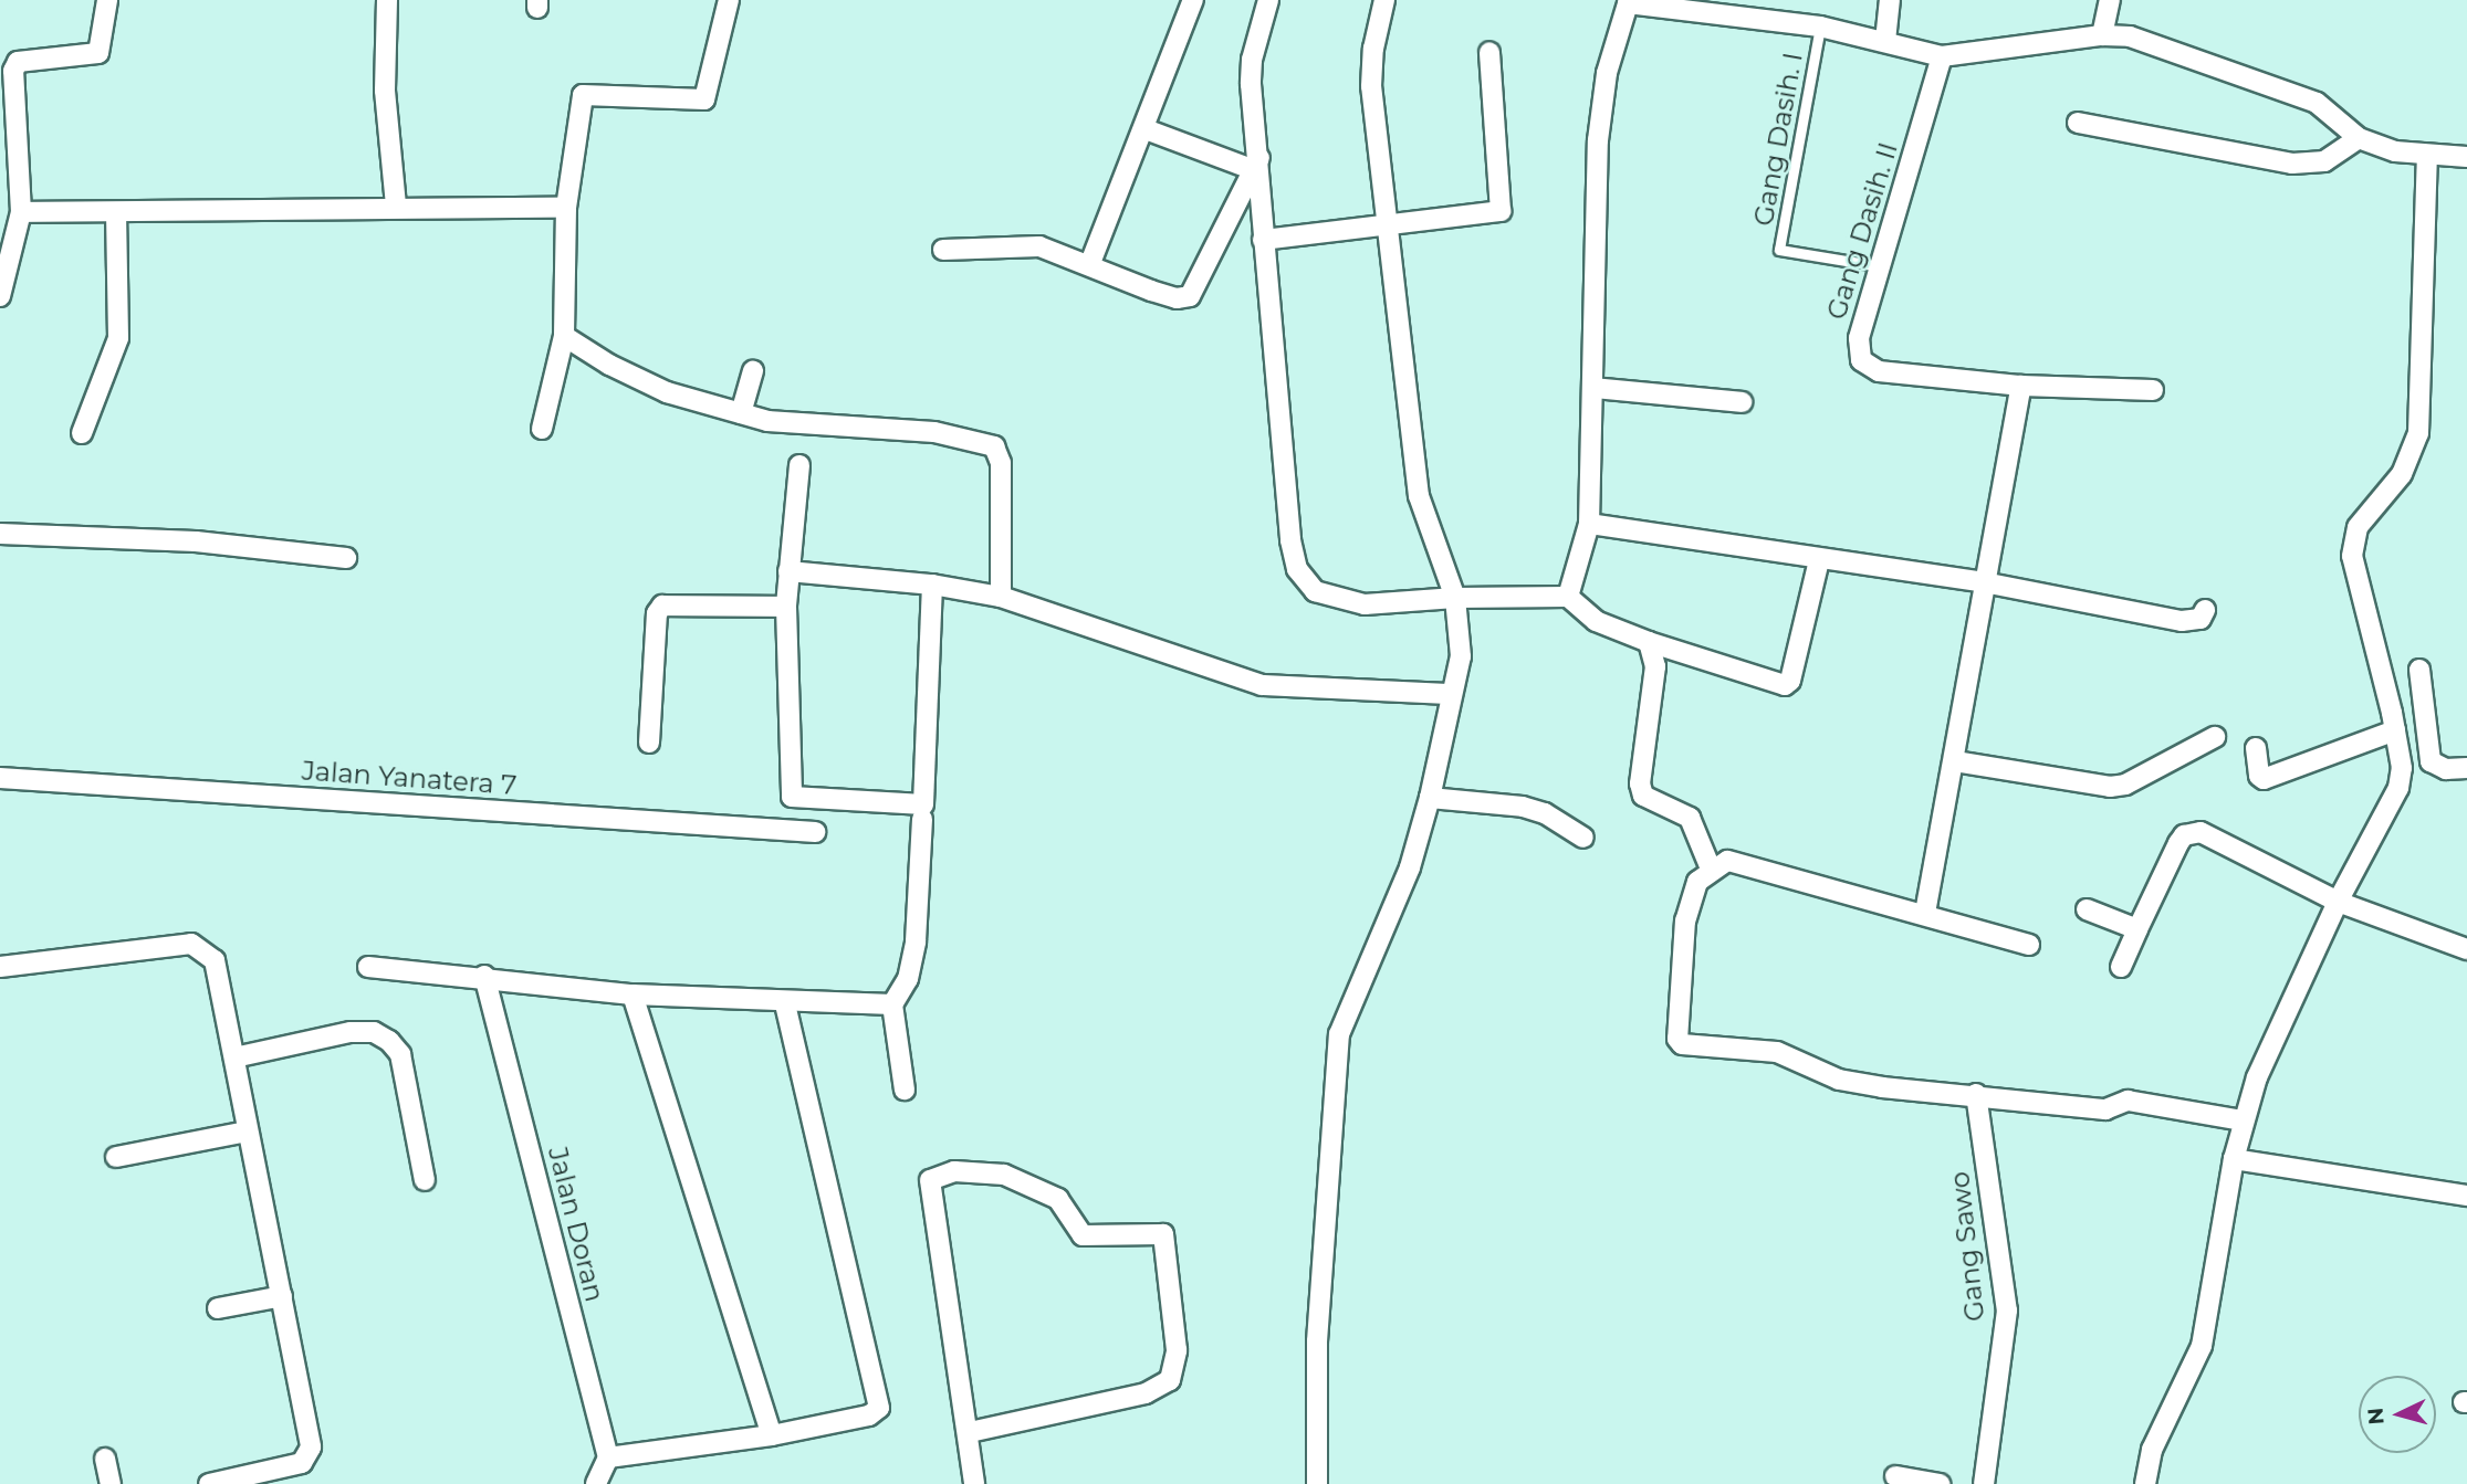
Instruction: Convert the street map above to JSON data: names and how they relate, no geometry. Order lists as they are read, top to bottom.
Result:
{
  "streets": {
    "street": [
      "Gang Dasih. II",
      "Jalan Yanatera 7",
      "Jalan Doran",
      "Gang Sawo"
    ],
    "lane": ["Gang Dasih. I"]
  },
  "crossings": [
    ["Gang Dasih. I", "Gang Dasih. II"]
  ],
  "north": "left"
}
